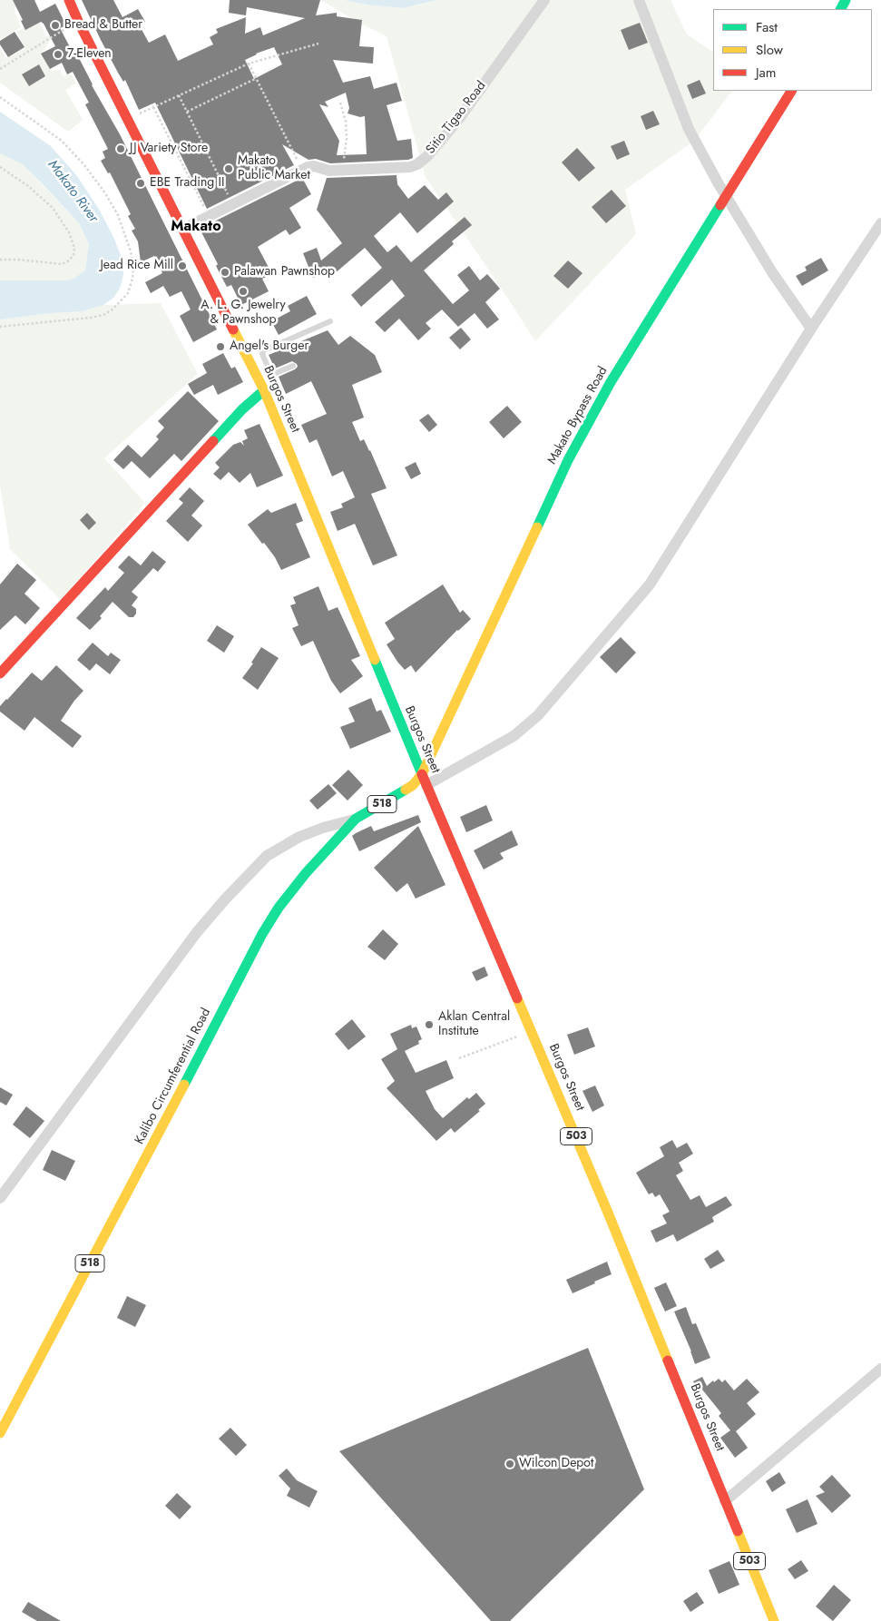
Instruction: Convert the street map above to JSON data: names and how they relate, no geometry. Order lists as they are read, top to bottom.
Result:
{
  "streets": {
    "main road": [
      "Burgos Street",
      "Makato Bypass Road",
      "518",
      "Kalibo Circumferential Road",
      "503"
    ],
    "street": ["Sitio Tigao Road"]
  },
  "crossings": [
    ["Sitio Tigao Road", "Burgos Street"],
    ["Burgos Street", "Makato Bypass Road"],
    ["Burgos Street", "Kalibo Circumferential Road"],
    ["Burgos Street", "503"],
    ["Makato Bypass Road", "Kalibo Circumferential Road"]
  ],
  "districts": ["Makato"],
  "water": ["Makato River"],
  "places": [
    "Bread & Butter",
    "7-Eleven",
    "JJ Variety Store",
    "Makato Public Market",
    "EBE Trading II",
    "Jead Rice Mill",
    "Palawan Pawnshop",
    "A. L. G. Jewelry & Pawnshop",
    "Angel's Burger",
    "Aklan Central Institute",
    "Wilcon Depot"
  ],
  "legend": ["Fast", "Slow", "Jam"]
}
